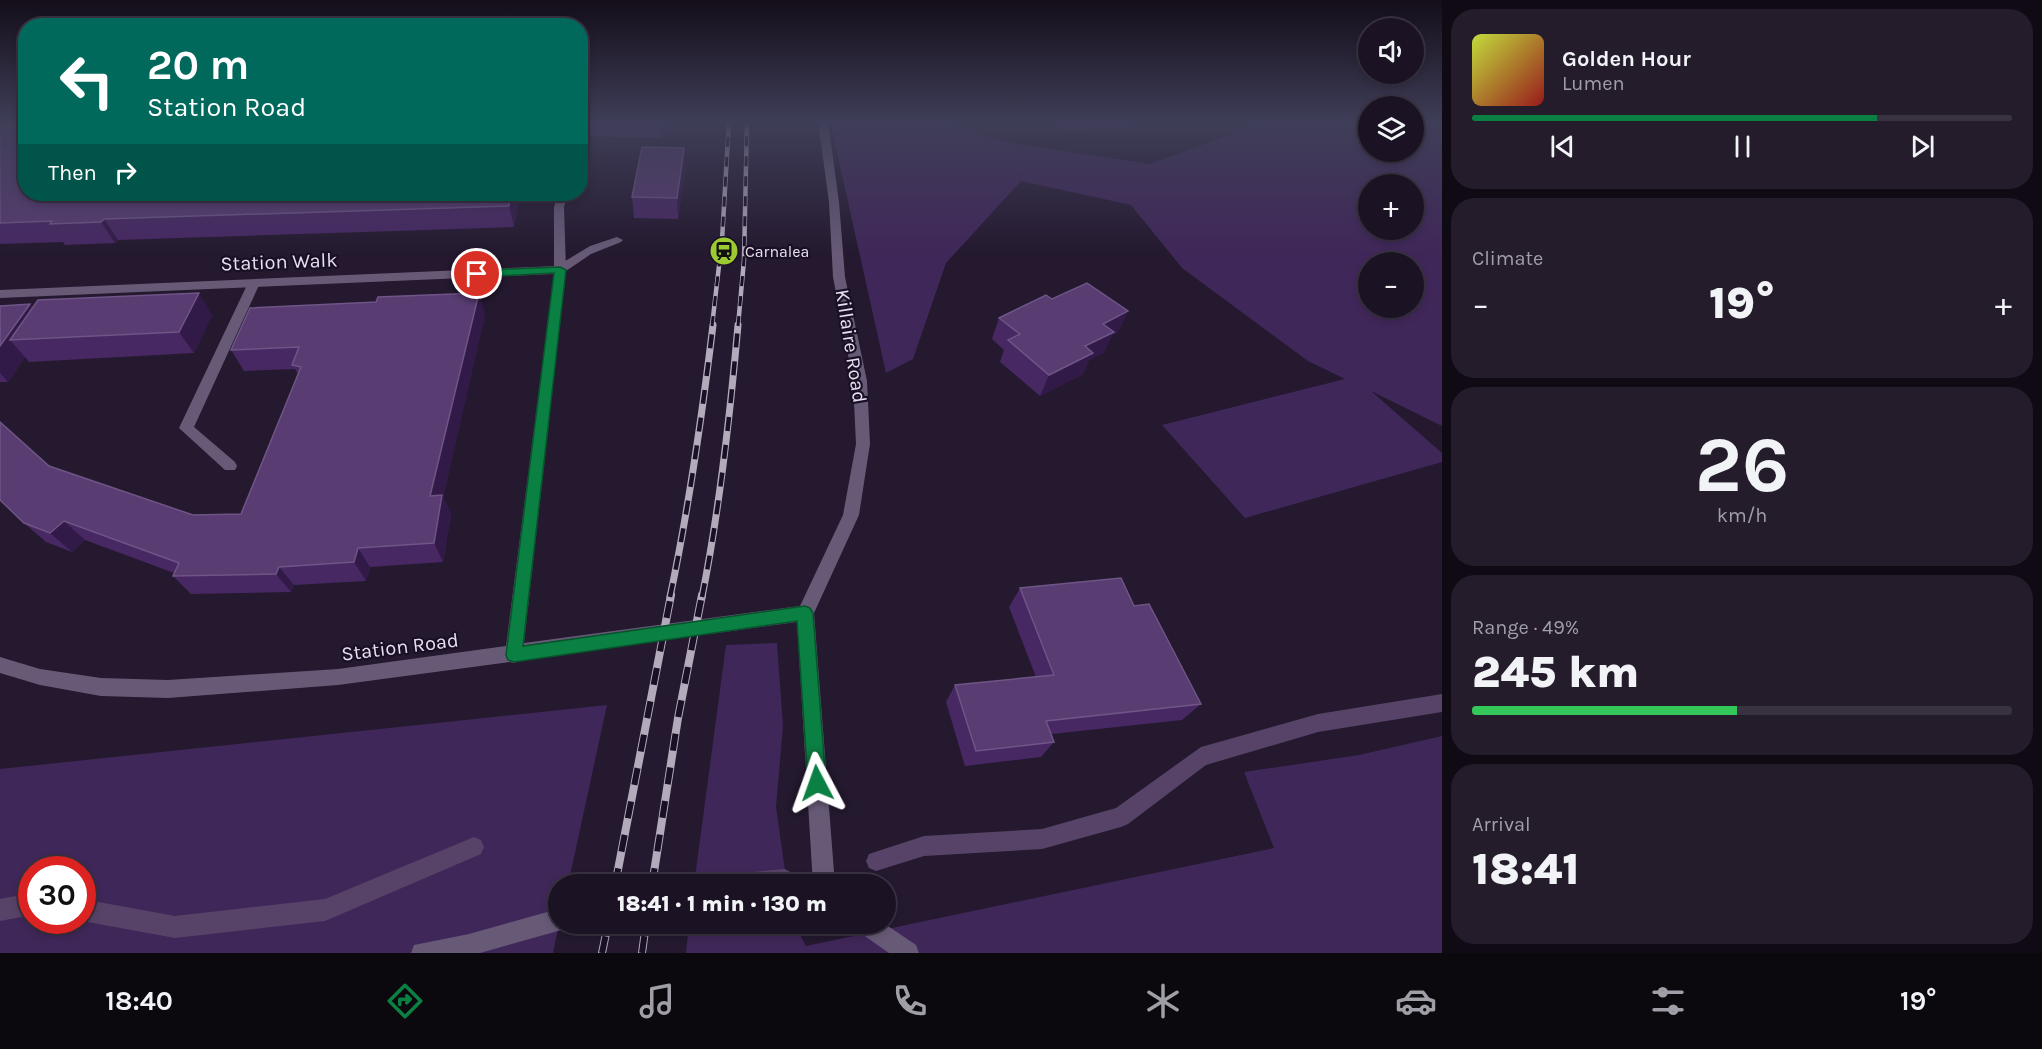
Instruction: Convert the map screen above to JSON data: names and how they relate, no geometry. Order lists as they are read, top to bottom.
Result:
{
  "streets": {
    "street": ["Station Walk", "Killaire Road", "Station Road"]
  },
  "crossings": [
    ["Killaire Road", "Station Road"]
  ],
  "places": {
    "station": ["Carnalea"]
  },
  "page": {
    "map_buttons": ["+", "−"],
    "turn": ["20 m", "Station Road"],
    "song": ["Golden Hour", "Lumen"],
    "then": "Then",
    "tile": [
      "Climate",
      ["26", "km/h"],
      ["Range · 49%", "245 km"],
      ["Arrival", "18:41"]
    ],
    "heat": ["−", "19°", "+"],
    "limit": "30",
    "trip": "18:41 · 1 min · 130 m",
    "tabs": ["18:40", "19°"]
  }
}
